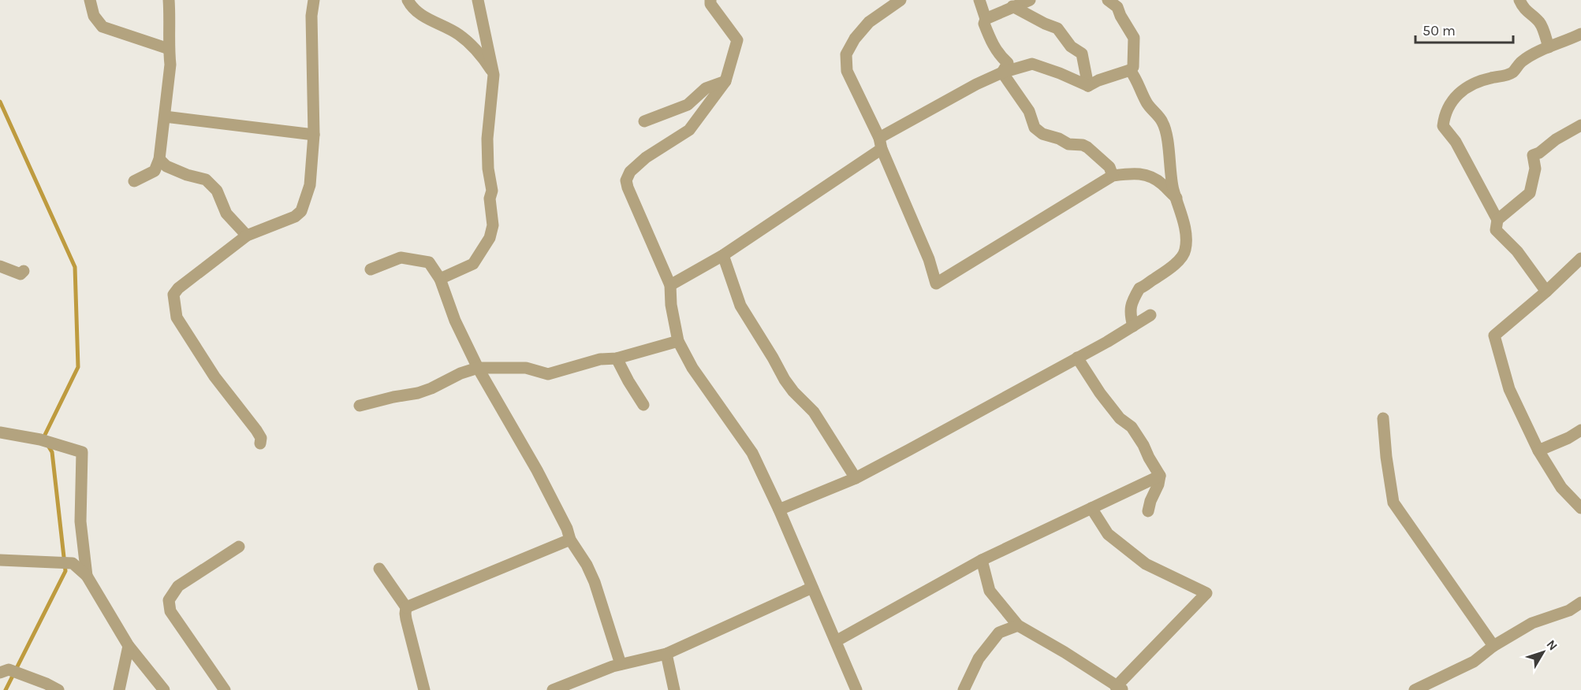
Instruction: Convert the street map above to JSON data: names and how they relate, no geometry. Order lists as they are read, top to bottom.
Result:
{
  "scale_bar": "50 m",
  "north": "top right"
}
